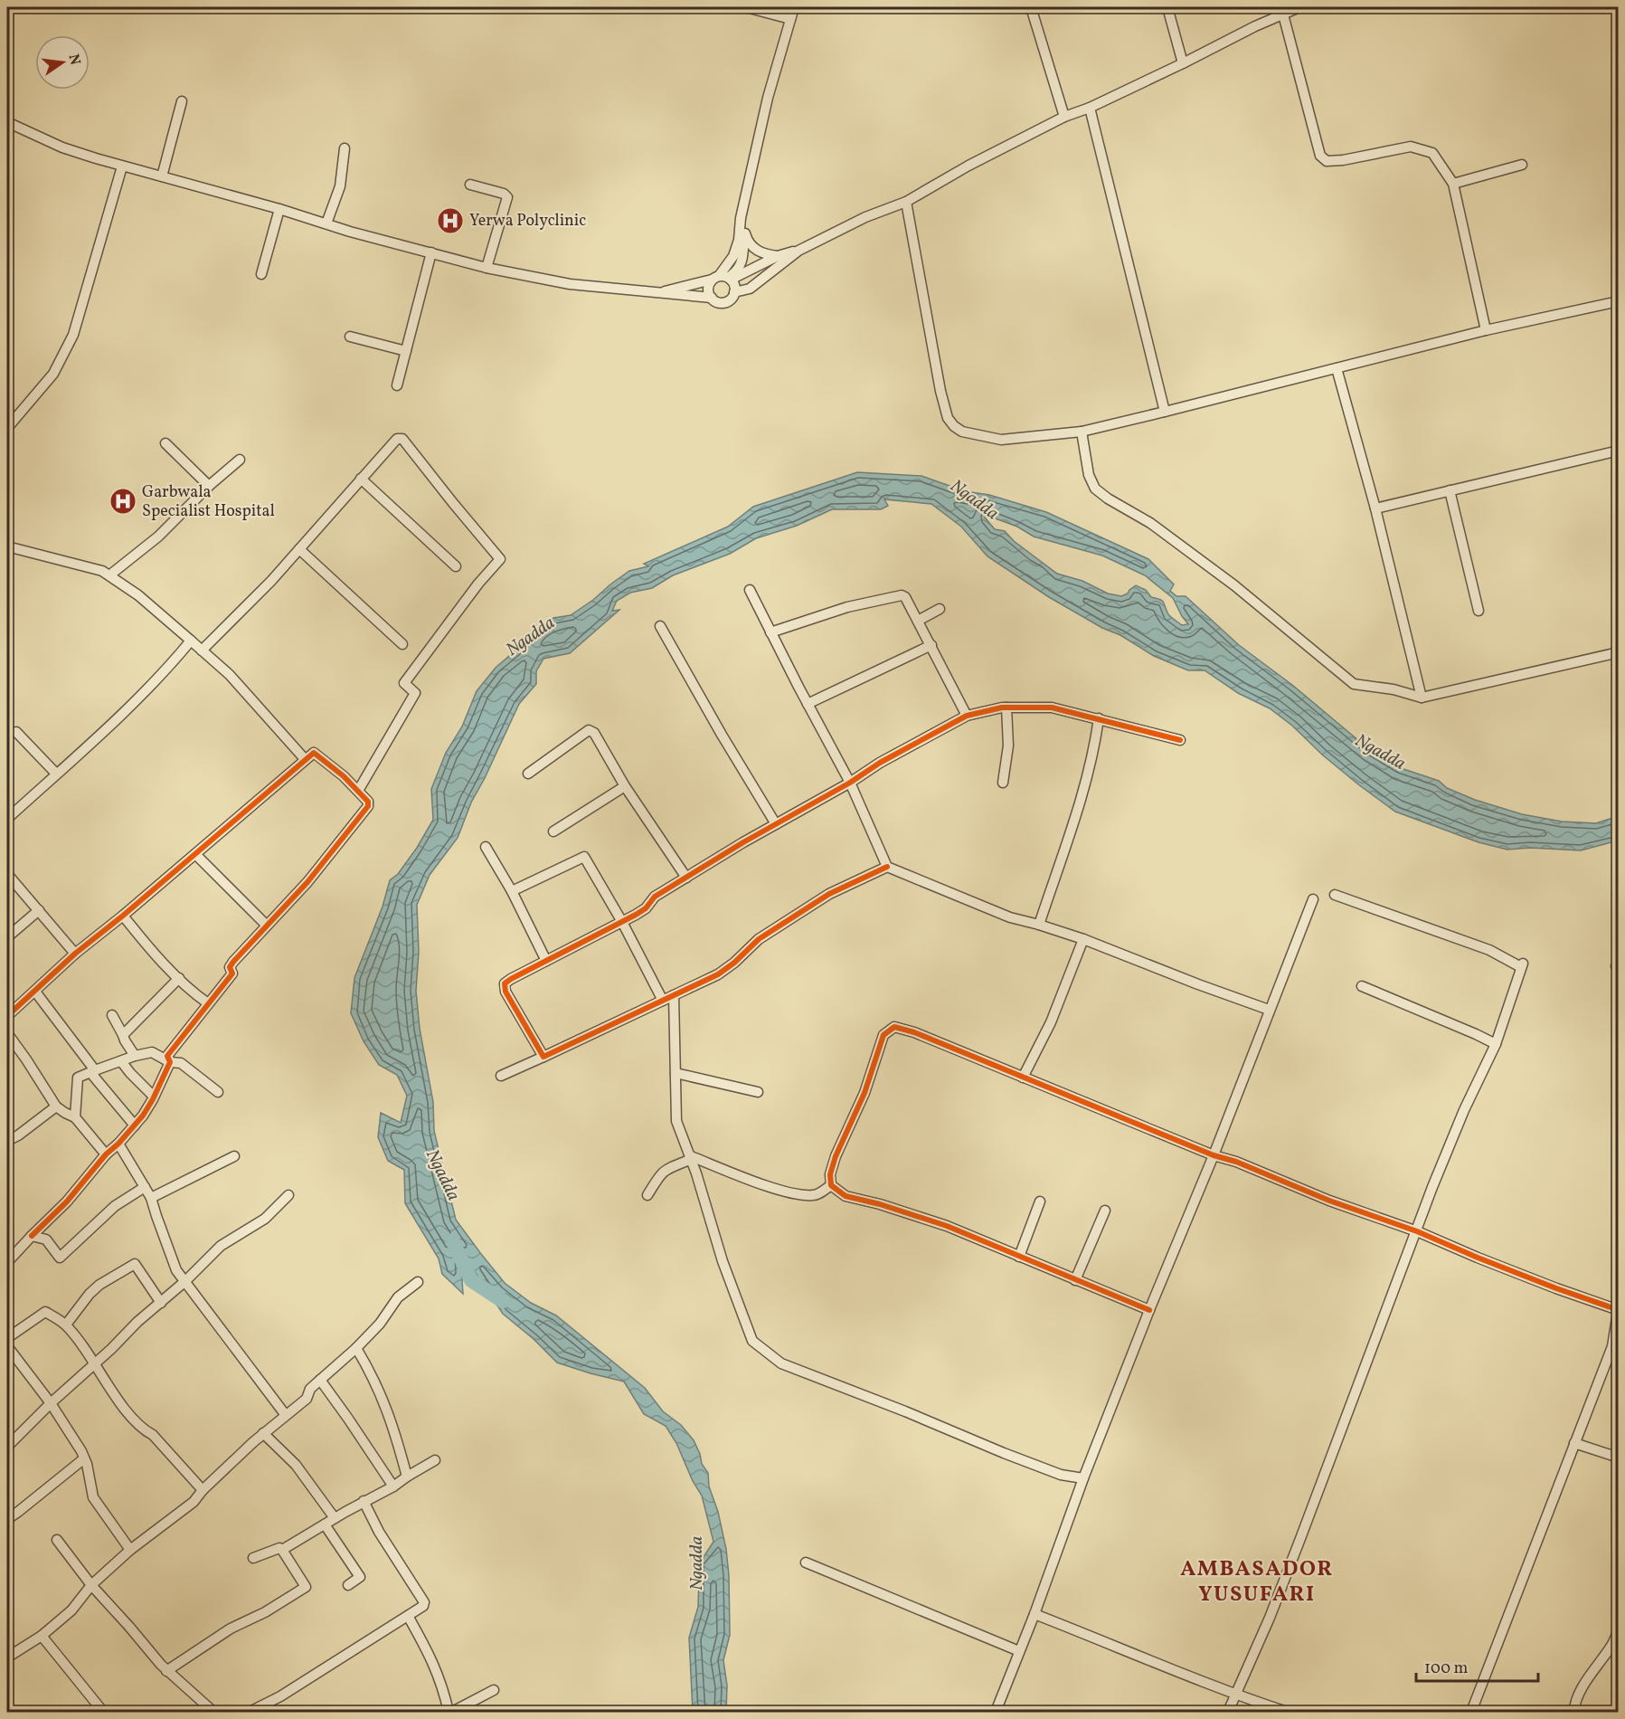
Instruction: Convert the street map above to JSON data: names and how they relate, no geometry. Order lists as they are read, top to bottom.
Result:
{
  "districts": ["AMBASADOR YUSUFARI"],
  "water": ["Ngadda"],
  "places": {
    "hospital": ["Yerwa Polyclinic", "Garbwala Specialist Hospital"]
  },
  "scale_bar": "100 m",
  "north": "right"
}
